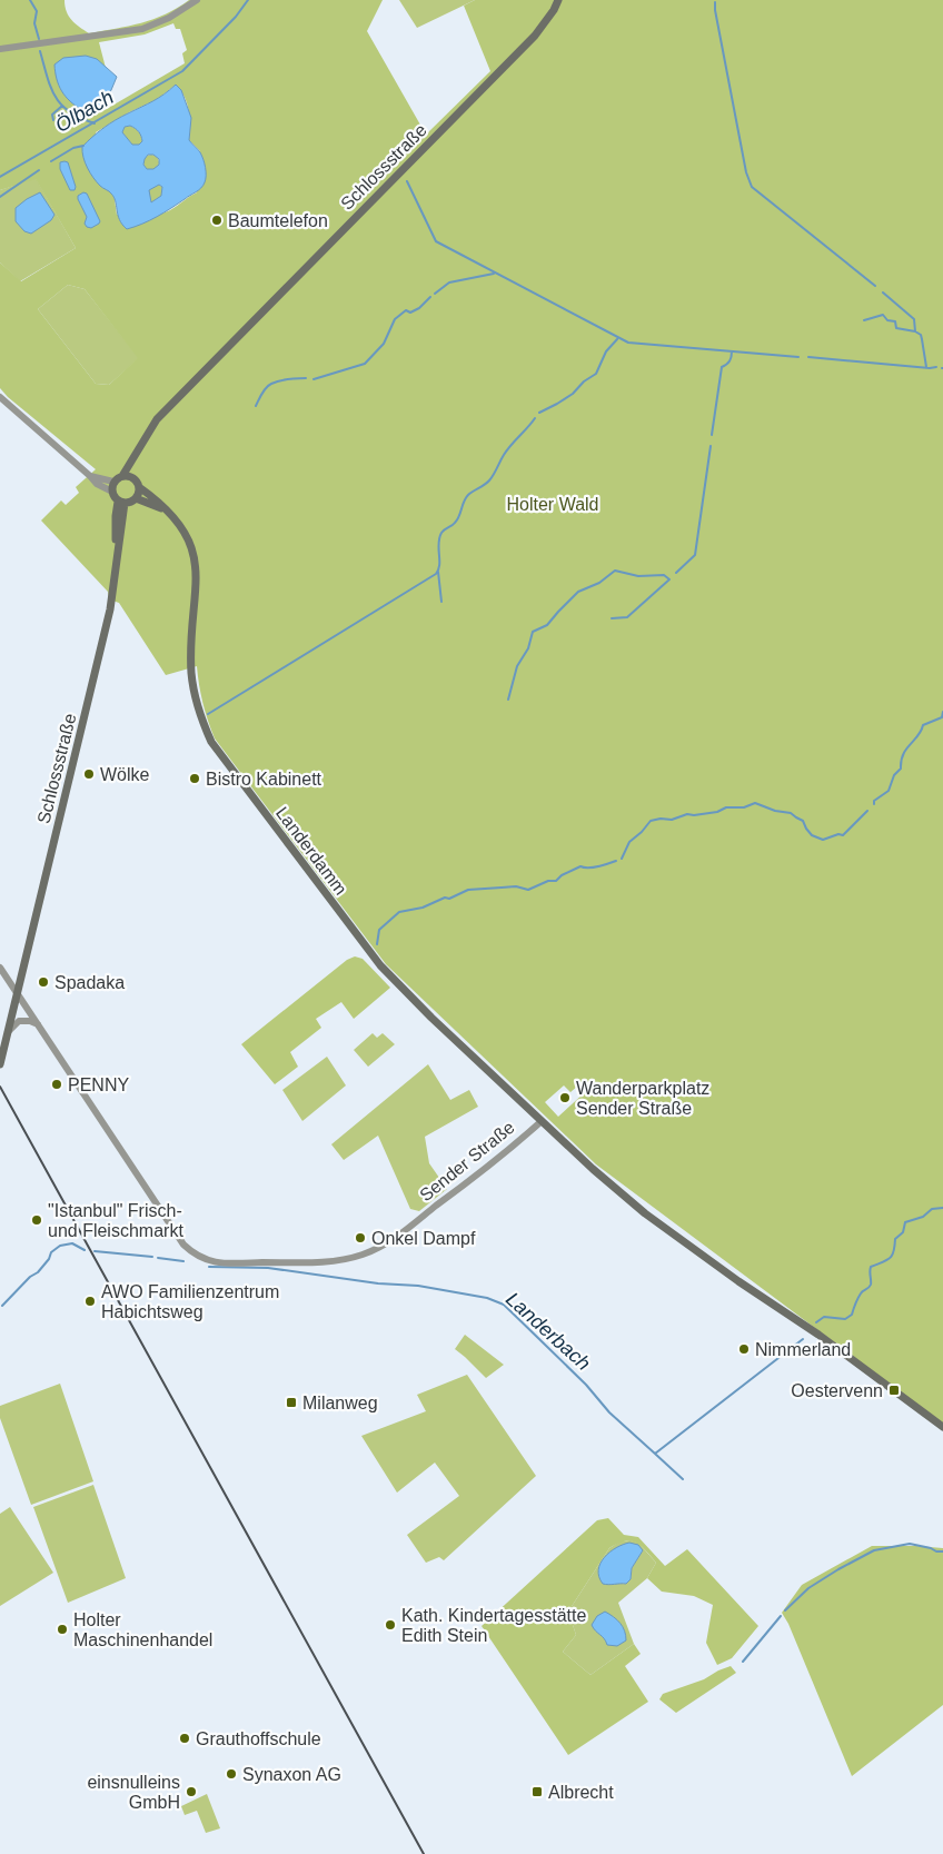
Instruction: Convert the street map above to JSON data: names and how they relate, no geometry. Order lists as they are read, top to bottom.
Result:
{
  "streets": {
    "main road": ["Schlossstraße", "Landerdamm", "Sender Straße"]
  },
  "crossings": [
    ["Schlossstraße", "Landerdamm"],
    ["Schlossstraße", "Sender Straße"],
    ["Landerdamm", "Sender Straße"]
  ],
  "water": ["Ölbach", "Landerbach"],
  "parks": ["Holter Wald"],
  "places": {
    "other": [
      "Baumtelefon",
      "Wölke",
      "Bistro Kabinett",
      "Spadaka",
      "PENNY",
      "Wanderparkplatz Sender Straße",
      "\"Istanbul\" Frisch- und Fleischmarkt",
      "Onkel Dampf",
      "AWO Familienzentrum Habichtsweg",
      "Nimmerland",
      "Kath. Kindertagesstätte Edith Stein",
      "Holter Maschinenhandel",
      "Grauthoffschule",
      "Synaxon AG",
      "einsnulleins GmbH"
    ],
    "transit": ["Oestervenn", "Milanweg", "Albrecht"]
  }
}
